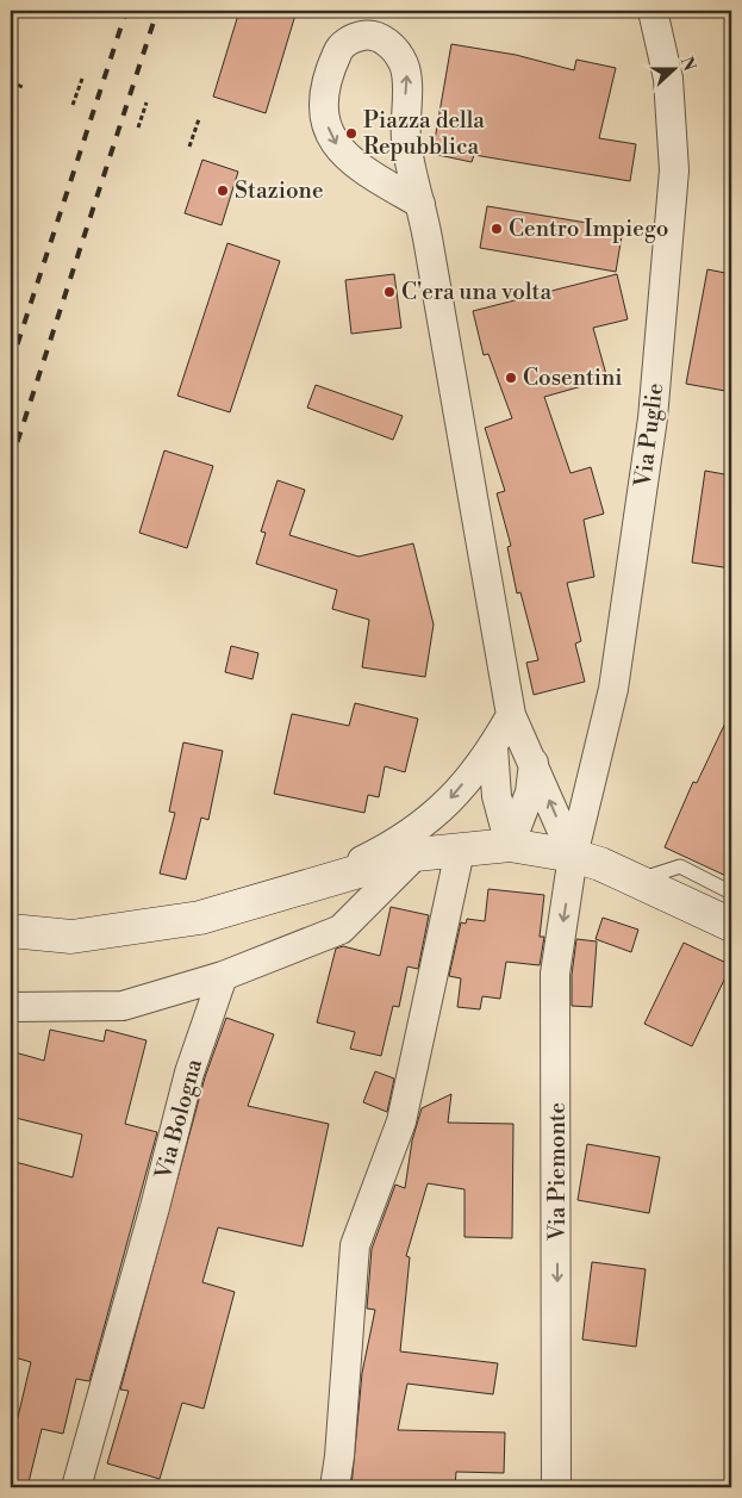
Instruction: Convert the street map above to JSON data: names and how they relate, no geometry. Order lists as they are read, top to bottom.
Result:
{
  "streets": {
    "street": ["Via Puglie", "Via Bologna", "Via Piemonte"]
  },
  "crossings": [
    ["Via Puglie", "Via Piemonte"]
  ],
  "places": [
    "Piazza della Repubblica",
    "Stazione",
    "Centro Impiego",
    "C'era una volta",
    "Cosentini"
  ],
  "north": "right"
}
